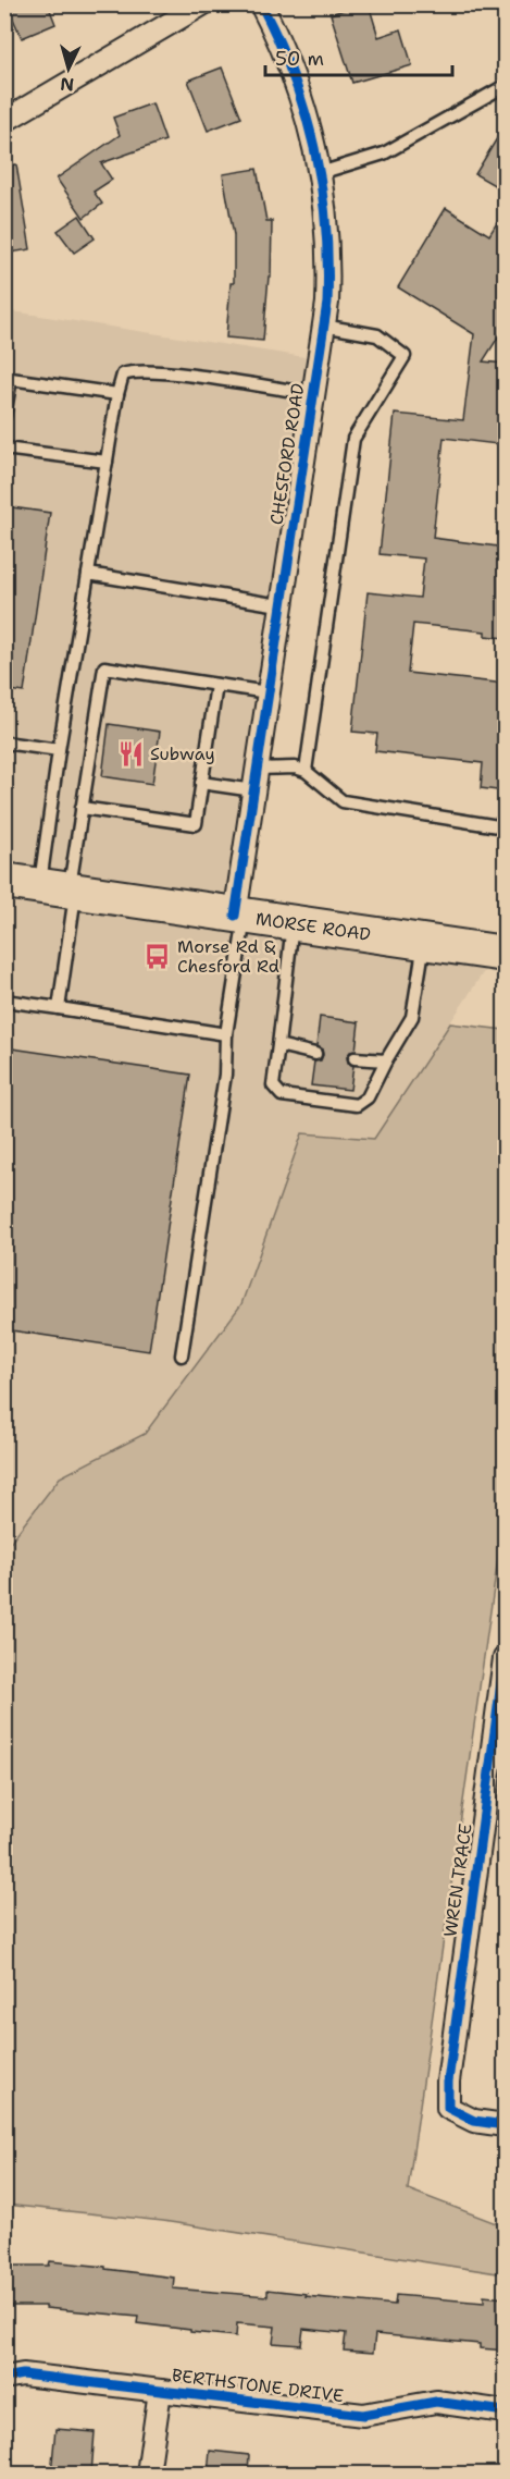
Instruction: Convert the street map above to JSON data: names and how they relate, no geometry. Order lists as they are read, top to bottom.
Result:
{
  "streets": {
    "main road": ["MORSE ROAD"],
    "street": ["CHESFORD ROAD", "WREN TRACE", "BERTHSTONE DRIVE"]
  },
  "crossings": [
    ["CHESFORD ROAD", "MORSE ROAD"]
  ],
  "places": {
    "restaurant": ["Subway"],
    "bus stop": ["Morse Rd & Chesford Rd"]
  },
  "scale_bar": "50 m",
  "north": "bottom"
}
